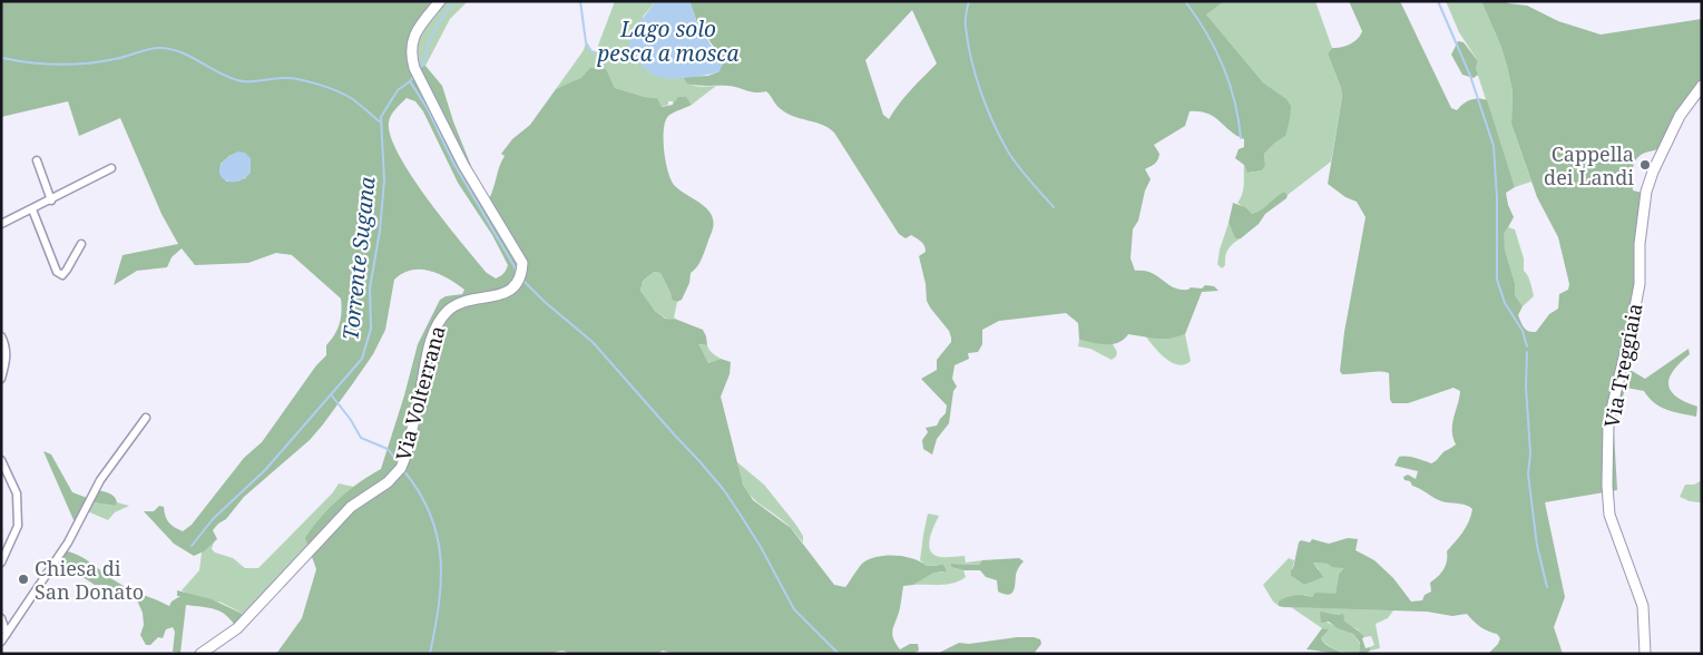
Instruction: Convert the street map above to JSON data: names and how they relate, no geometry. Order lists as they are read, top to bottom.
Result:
{
  "streets": {
    "main road": ["Via Treggiaia", "Via Volterrana"]
  },
  "water": ["Lago solo pesca a mosca", "Torrente Sugana"],
  "places": ["Cappella dei Landi", "Chiesa di San Donato"]
}
